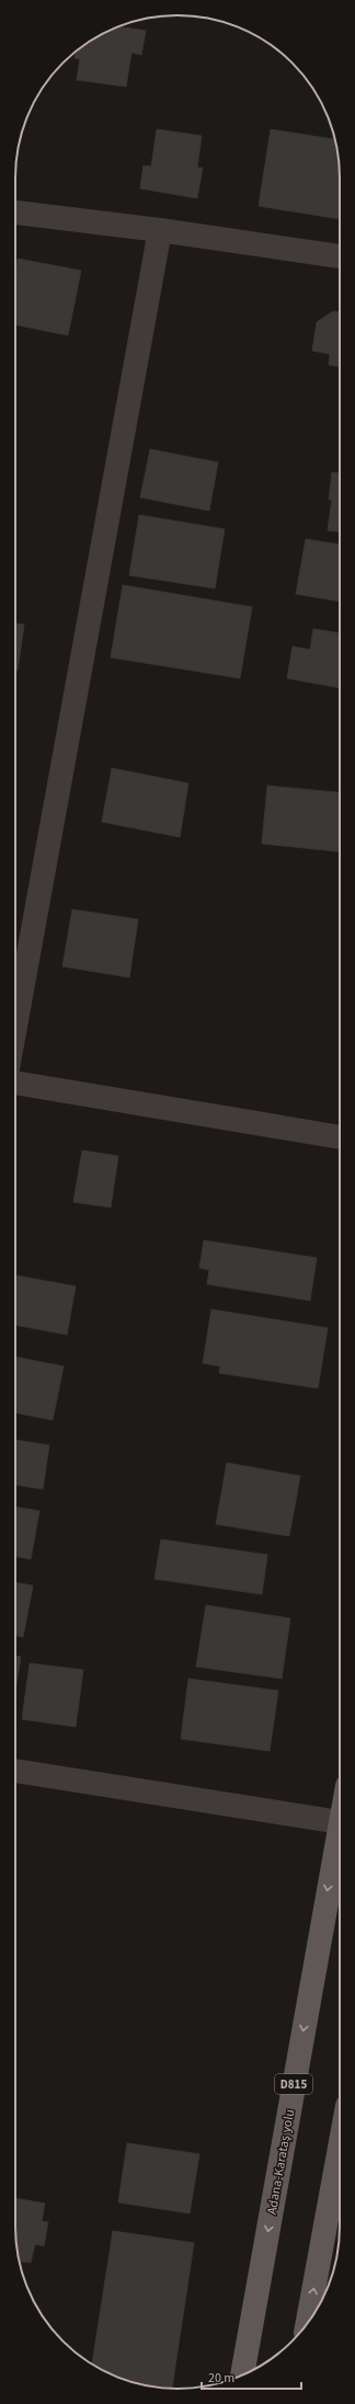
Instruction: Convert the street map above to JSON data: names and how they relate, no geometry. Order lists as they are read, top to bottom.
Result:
{
  "streets": {
    "main road": ["D815", "Adana-Karataş yolu"]
  },
  "scale_bar": "20 m"
}
